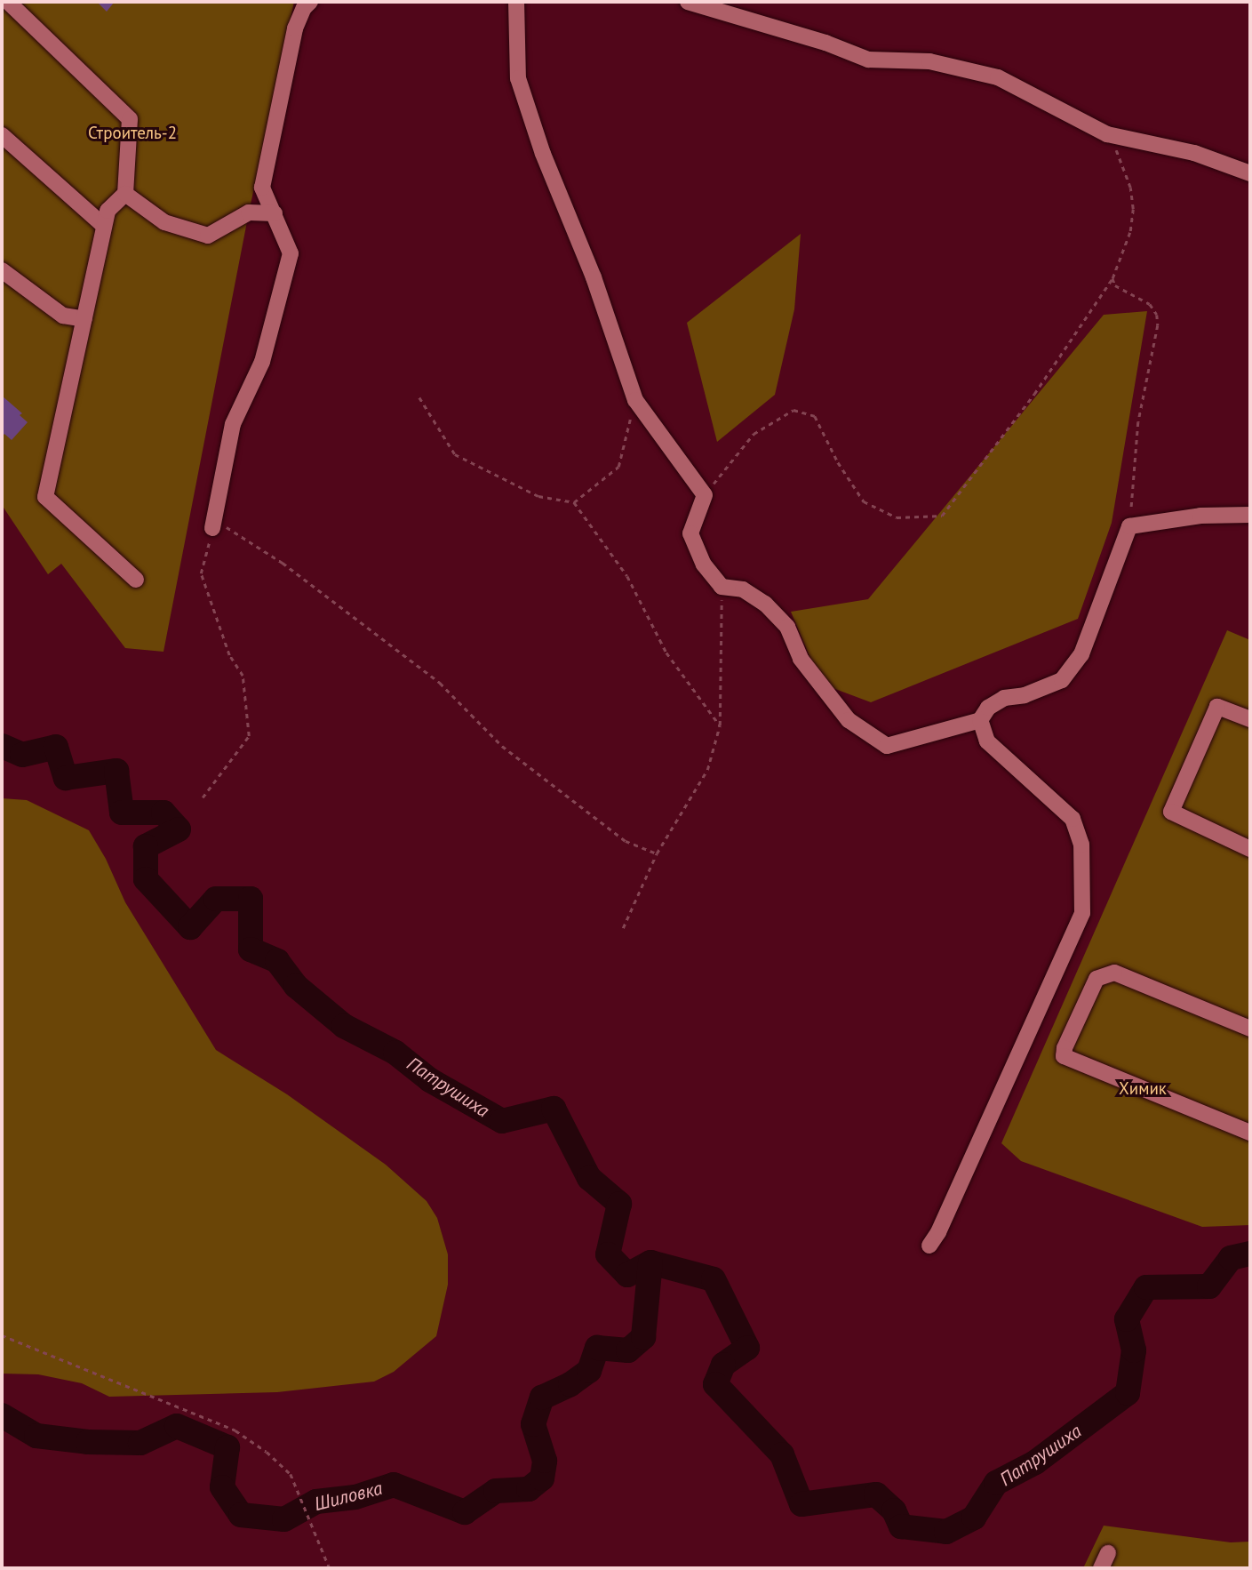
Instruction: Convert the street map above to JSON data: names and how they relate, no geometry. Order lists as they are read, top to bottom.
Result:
{
  "water": ["Патрушиха", "Шиловка"],
  "parks": ["Строитель-2", "Химик"]
}
